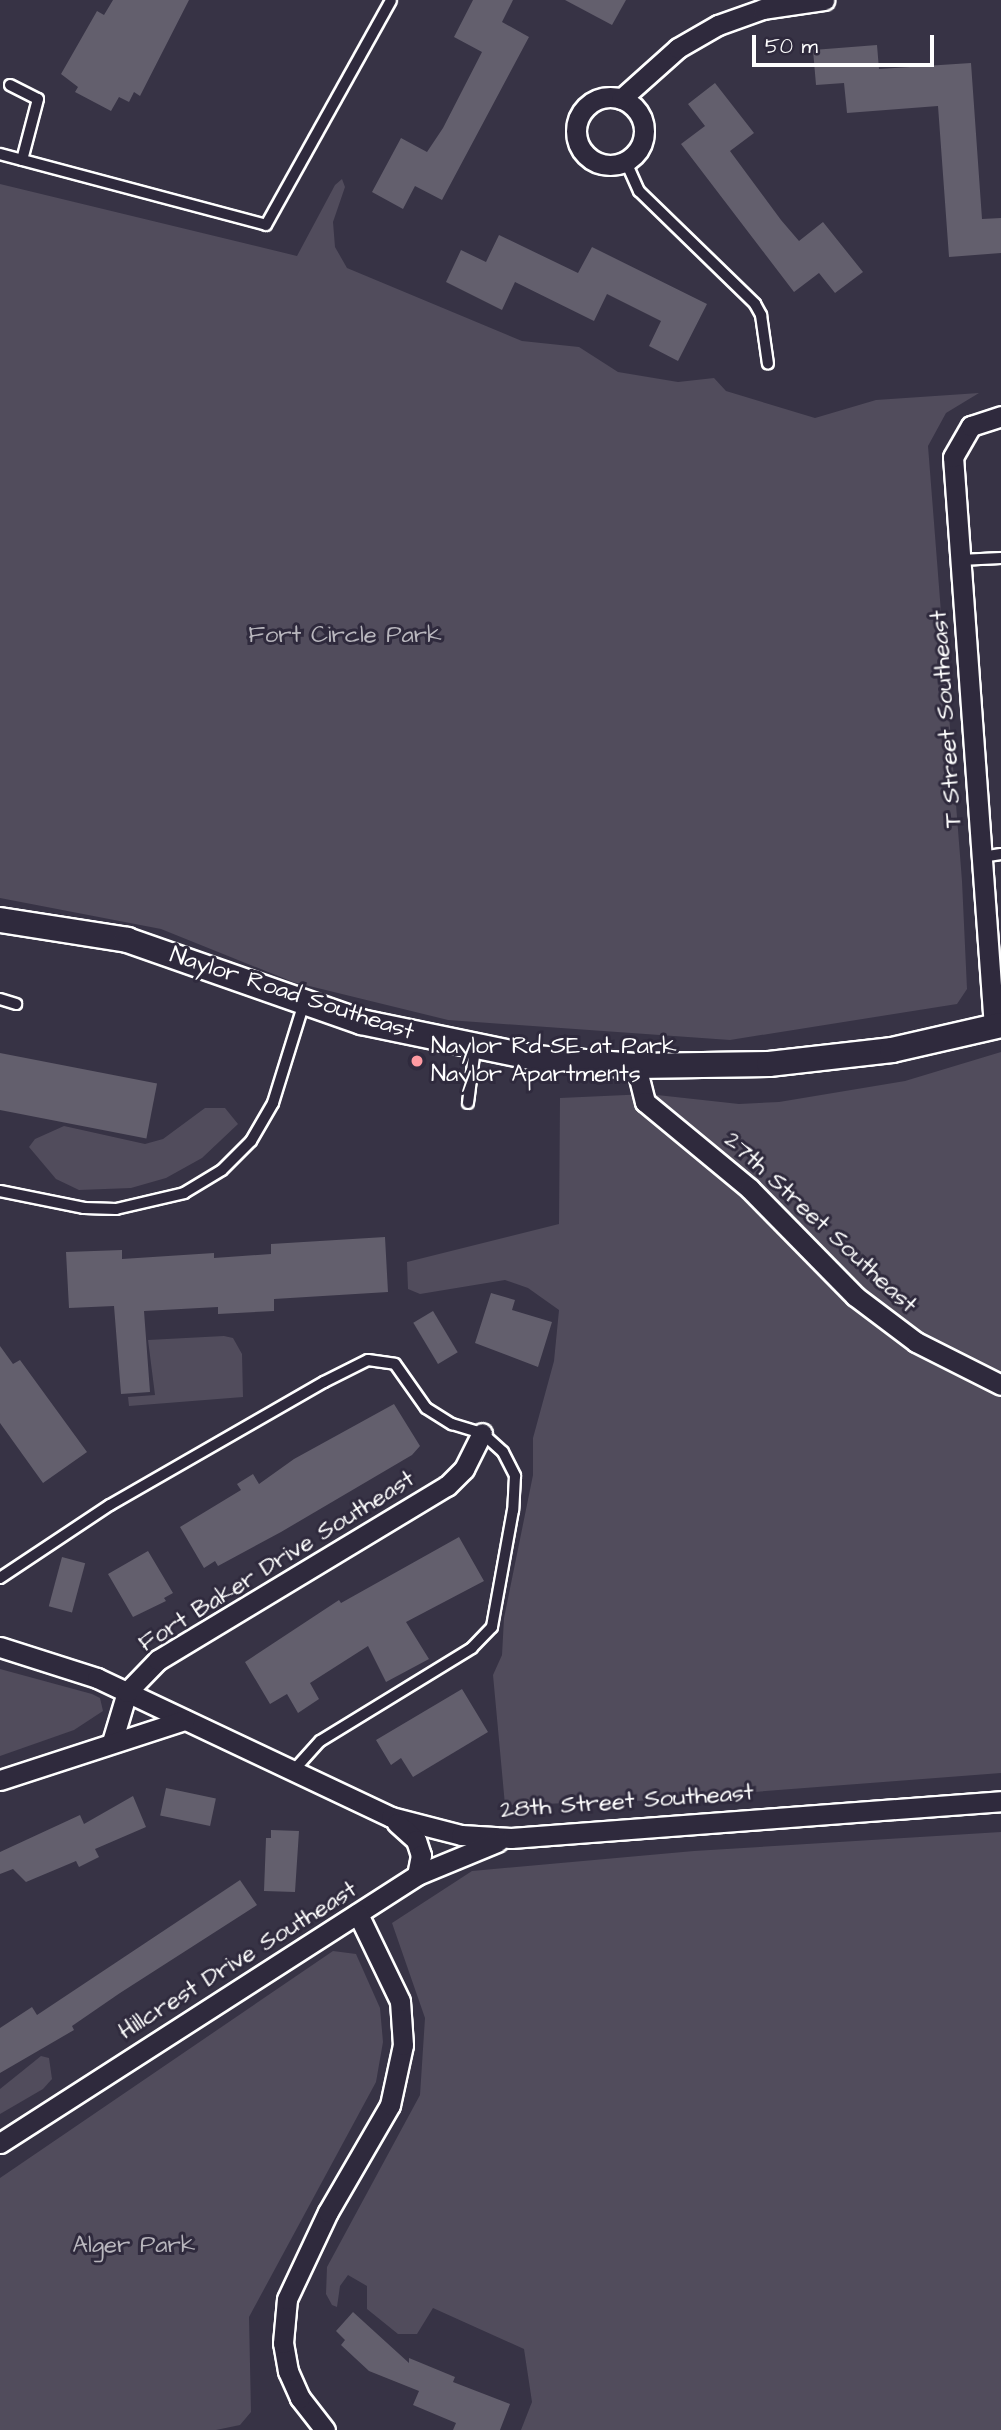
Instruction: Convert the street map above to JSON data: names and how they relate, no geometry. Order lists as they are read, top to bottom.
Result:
{
  "streets": {
    "street": [
      "T Street Southeast",
      "Naylor Road Southeast",
      "27th Street Southeast",
      "Fort Baker Drive Southeast",
      "28th Street Southeast",
      "Hillcrest Drive Southeast"
    ]
  },
  "crossings": [
    ["T Street Southeast", "Naylor Road Southeast"],
    ["Naylor Road Southeast", "27th Street Southeast"],
    ["Fort Baker Drive Southeast", "28th Street Southeast"],
    ["28th Street Southeast", "Hillcrest Drive Southeast"]
  ],
  "parks": ["Fort Circle Park", "Alger Park"],
  "places": ["Naylor Rd SE at Park Naylor Apartments"],
  "scale_bar": "50 m"
}
